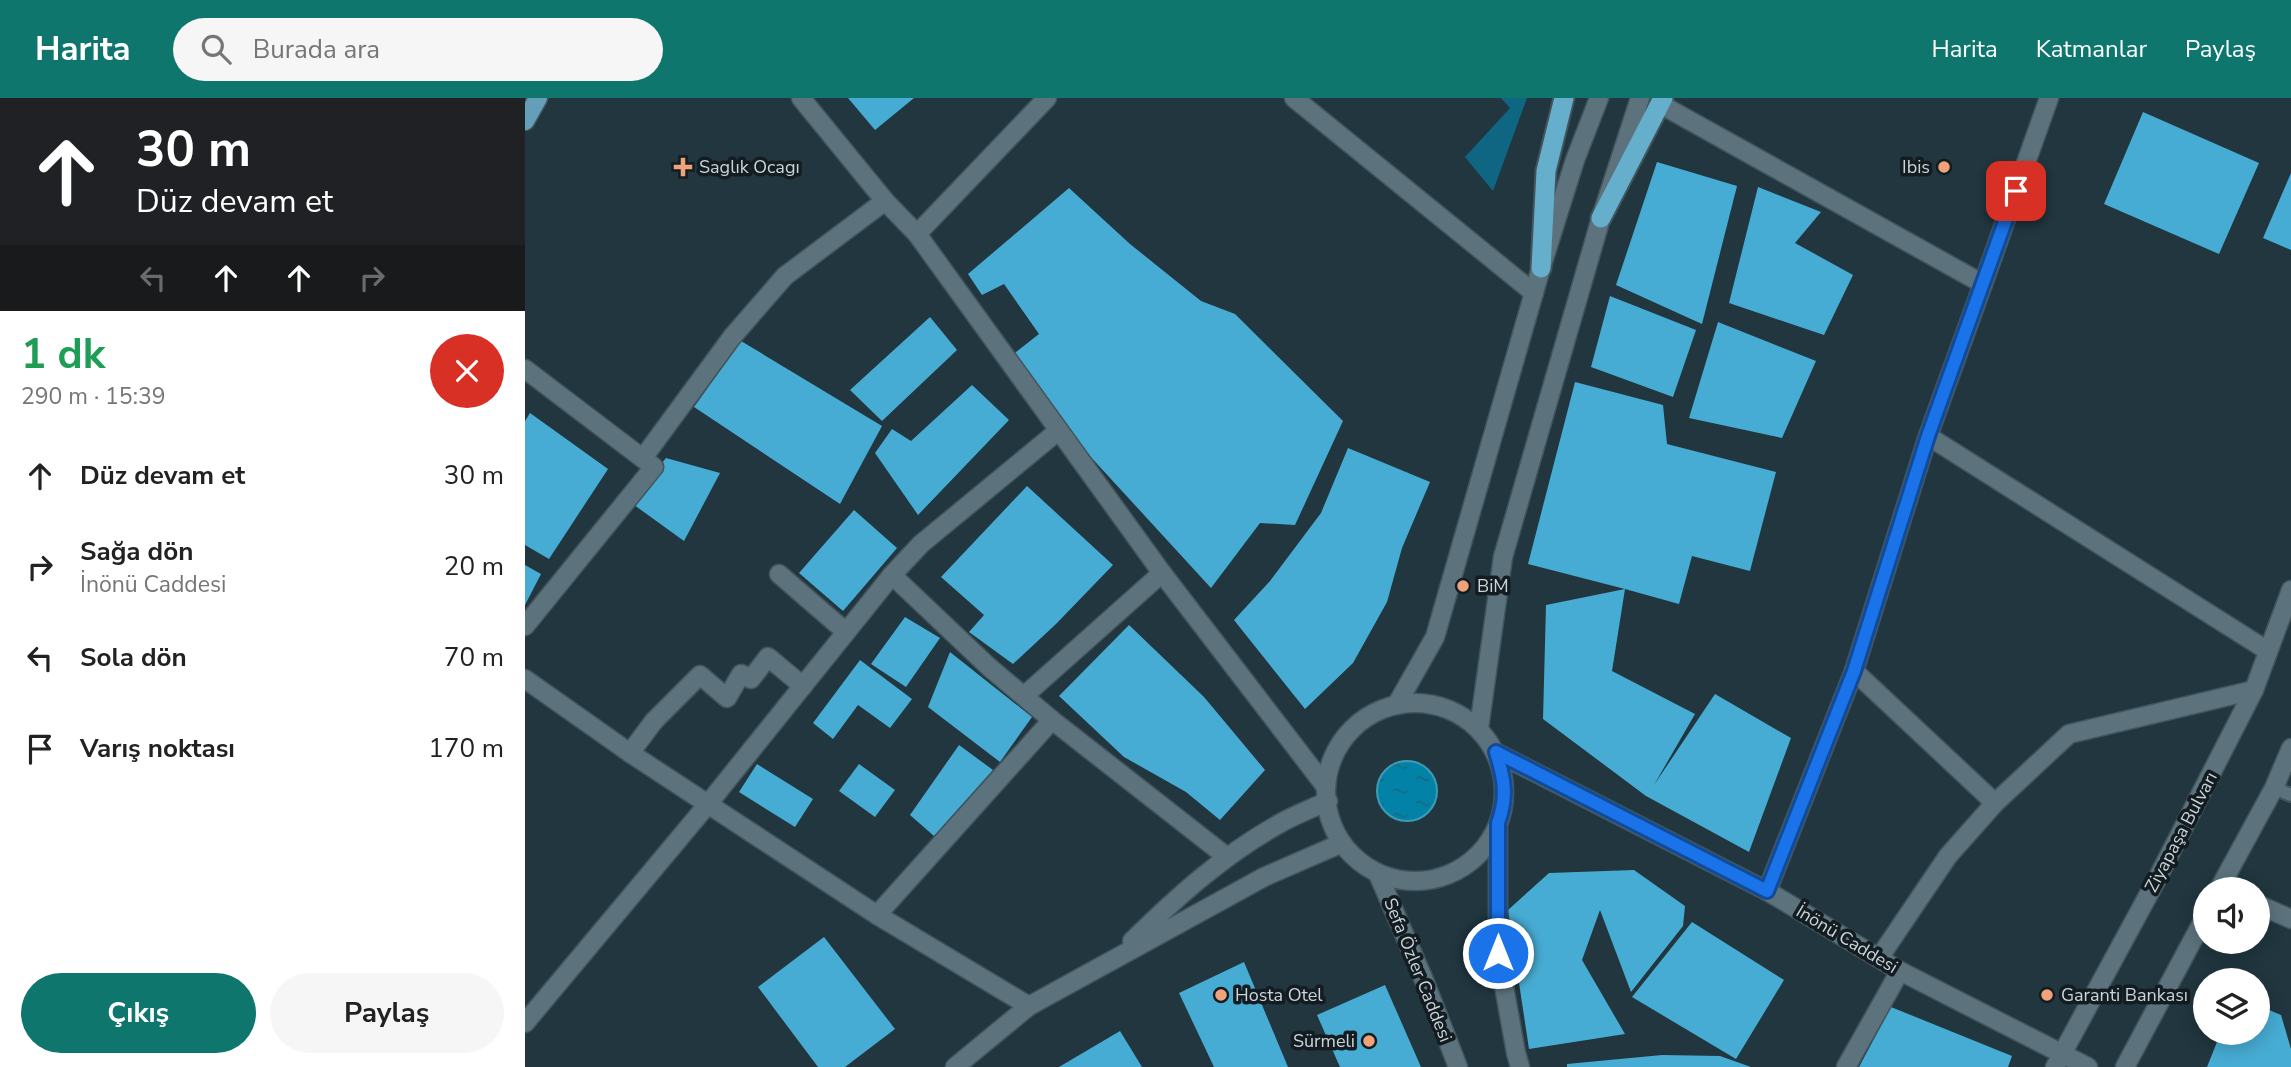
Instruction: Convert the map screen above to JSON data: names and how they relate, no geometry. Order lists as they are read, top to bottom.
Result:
{
  "streets": {
    "street": ["Ziyapaşa Bulvarı", "İnönü Caddesi", "Sefa Özler Caddesi"]
  },
  "crossings": [
    ["Ziyapaşa Bulvarı", "İnönü Caddesi"],
    ["İnönü Caddesi", "Sefa Özler Caddesi"]
  ],
  "places": {
    "health": ["Saglık Ocagı"],
    "other": [
      "Ibis",
      "BiM",
      "Hosta Otel",
      "Garanti Bankası",
      "Sürmeli"
    ]
  },
  "page": {
    "header": "Harita",
    "search": "Burada ara",
    "nav": ["Harita", "Katmanlar", "Paylaş"],
    "turn": ["30 m", "Düz devam et"],
    "heading": ["1 dk", "290 m · 15:39"],
    "list": [
      {
        "name": "Düz devam et",
        "value": "30 m"
      },
      {
        "name": "Sağa dön",
        "note": "İnönü Caddesi",
        "value": "20 m"
      },
      {
        "name": "Sola dön",
        "value": "70 m"
      },
      {
        "name": "Varış noktası",
        "value": "170 m"
      }
    ],
    "buttons": ["Çıkış", "Paylaş"]
  }
}
